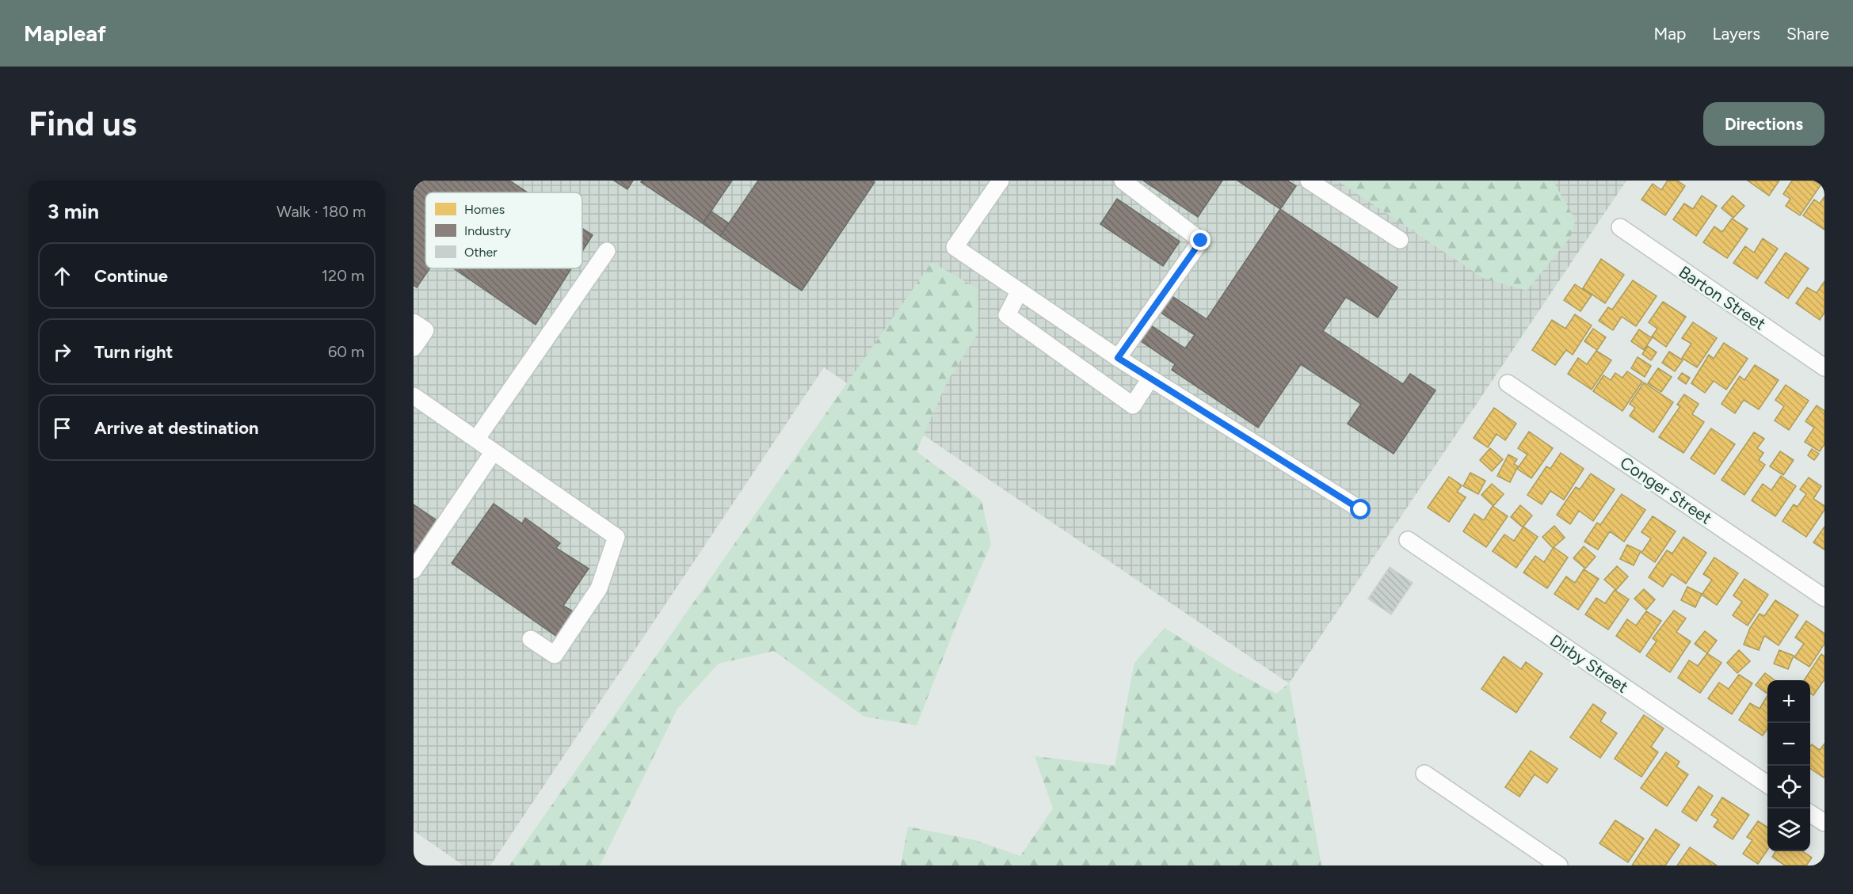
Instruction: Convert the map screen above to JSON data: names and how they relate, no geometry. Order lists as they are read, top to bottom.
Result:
{
  "streets": {
    "street": ["Barton Street", "Conger Street", "Dirby Street"]
  },
  "legend": ["Homes", "Industry", "Other"],
  "page": {
    "header": "Mapleaf",
    "nav": ["Map", "Layers", "Share"],
    "buttons": "Directions",
    "title": "Find us",
    "heading": ["3 min", "Walk · 180 m"],
    "list": [
      ["Continue", "120 m"],
      ["Turn right", "60 m"],
      "Arrive at destination"
    ],
    "map_buttons": ["+", "−"]
  }
}
